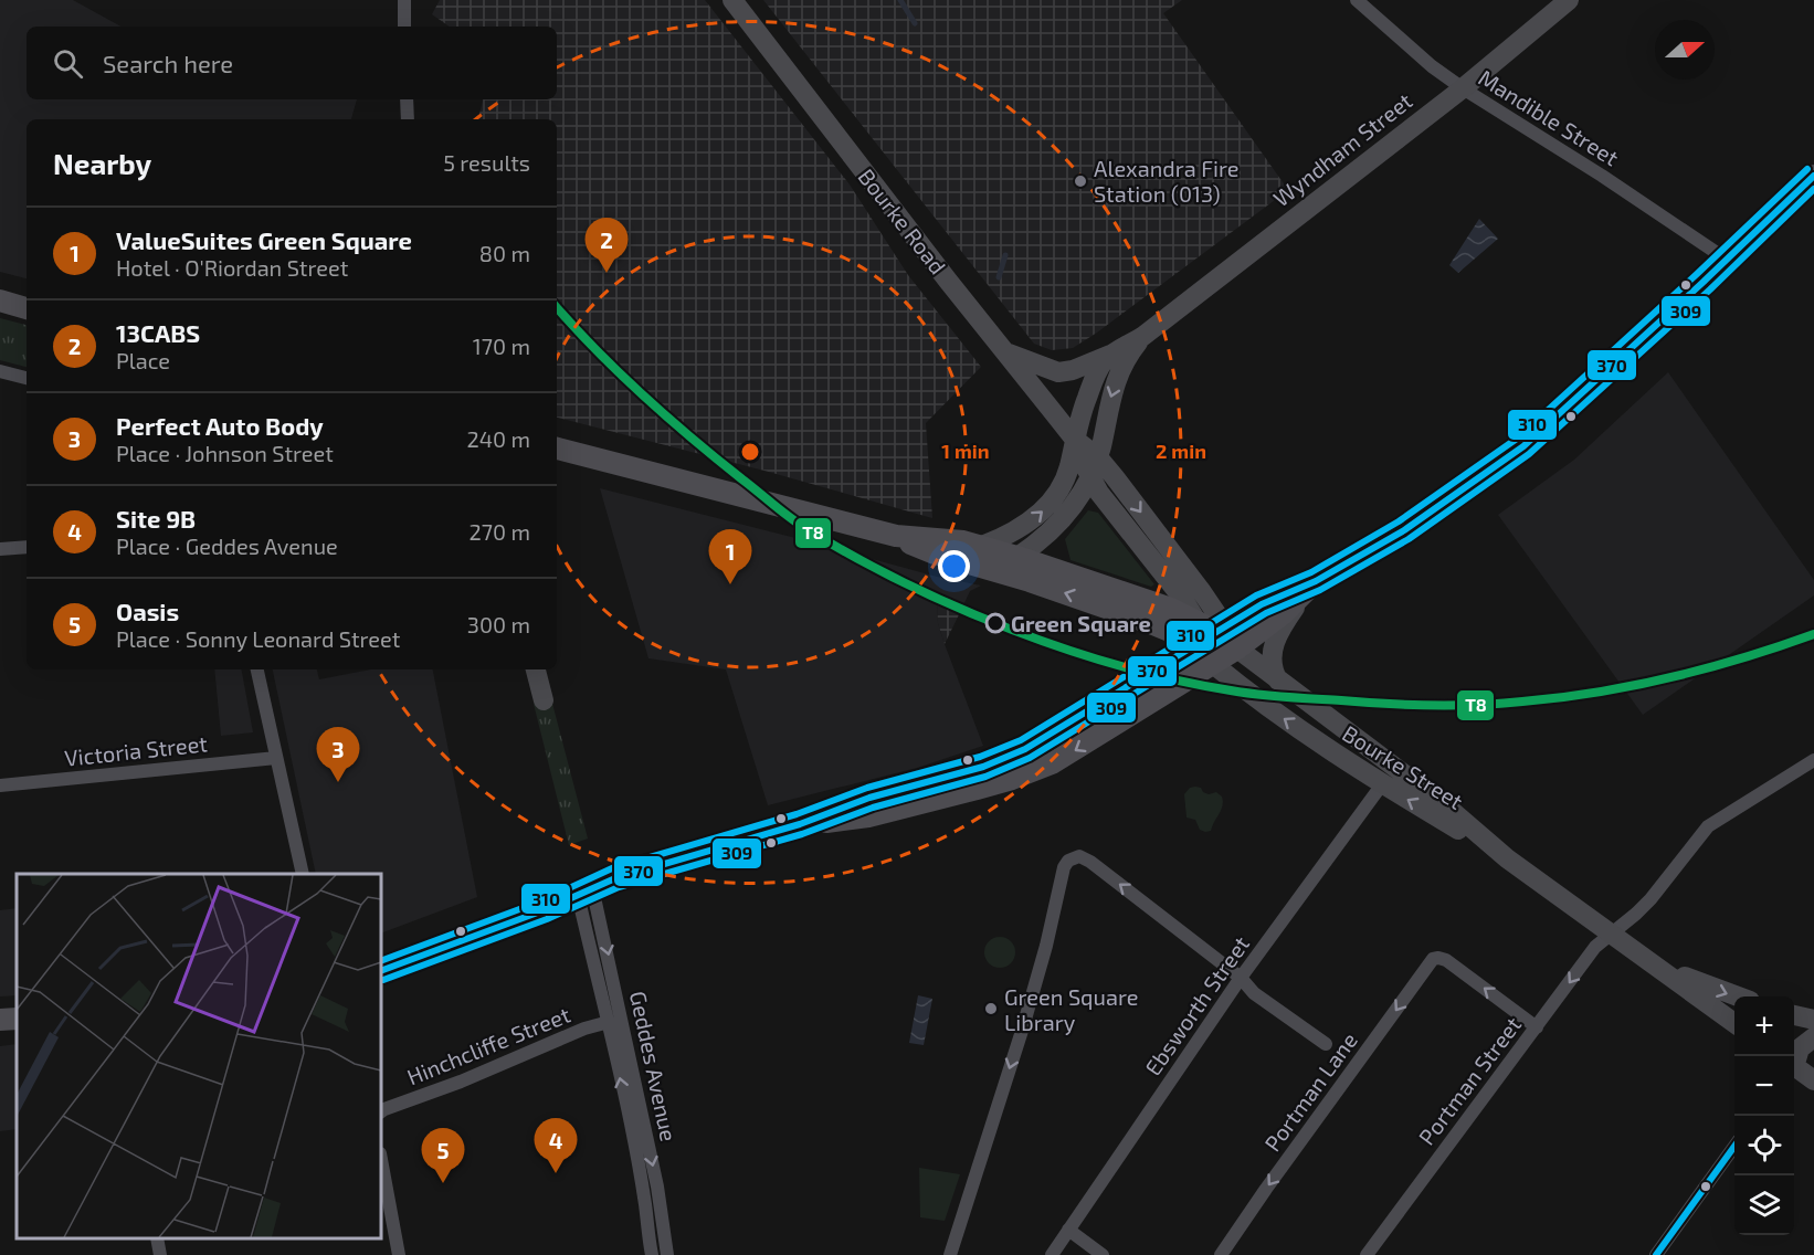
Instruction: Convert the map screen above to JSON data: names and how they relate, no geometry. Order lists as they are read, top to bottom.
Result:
{
  "streets": {
    "main road": ["Wyndham Street", "Bourke Road", "Bourke Street"],
    "street": [
      "Mandible Street",
      "Victoria Street",
      "Ebsworth Street",
      "Hinchcliffe Street",
      "Geddes Avenue",
      "Portman Street",
      "Portman Lane"
    ]
  },
  "crossings": [
    ["Mandible Street", "Wyndham Street"],
    ["Wyndham Street", "Bourke Road"],
    ["Bourke Road", "Bourke Street"],
    ["Bourke Street", "Ebsworth Street"],
    ["Bourke Street", "Portman Street"],
    ["Hinchcliffe Street", "Geddes Avenue"],
    ["Portman Street", "Portman Lane"]
  ],
  "places": ["Alexandra Fire Station (013)", "Green Square", "Green Square Library"],
  "lines": [
    "transit line 310",
    "transit line 370",
    "transit line 309",
    "transit line T8"
  ],
  "north": "right",
  "page": {
    "search": "Search here",
    "heading": ["Nearby", "5 results"],
    "list": [
      {
        "mark": "1",
        "name": "ValueSuites Green Square",
        "note": "Hotel · O'Riordan Street",
        "value": "80 m"
      },
      {
        "mark": "2",
        "name": "13CABS",
        "note": "Place",
        "value": "170 m"
      },
      {
        "mark": "3",
        "name": "Perfect Auto Body",
        "note": "Place · Johnson Street",
        "value": "240 m"
      },
      {
        "mark": "4",
        "name": "Site 9B",
        "note": "Place · Geddes Avenue",
        "value": "270 m"
      },
      {
        "mark": "5",
        "name": "Oasis",
        "note": "Place · Sonny Leonard Street",
        "value": "300 m"
      }
    ],
    "pins": [
      "2",
      "1",
      "3",
      "4",
      "5"
    ],
    "map_buttons": ["+", "−"]
  },
  "rings": ["1 min", "2 min"]
}
